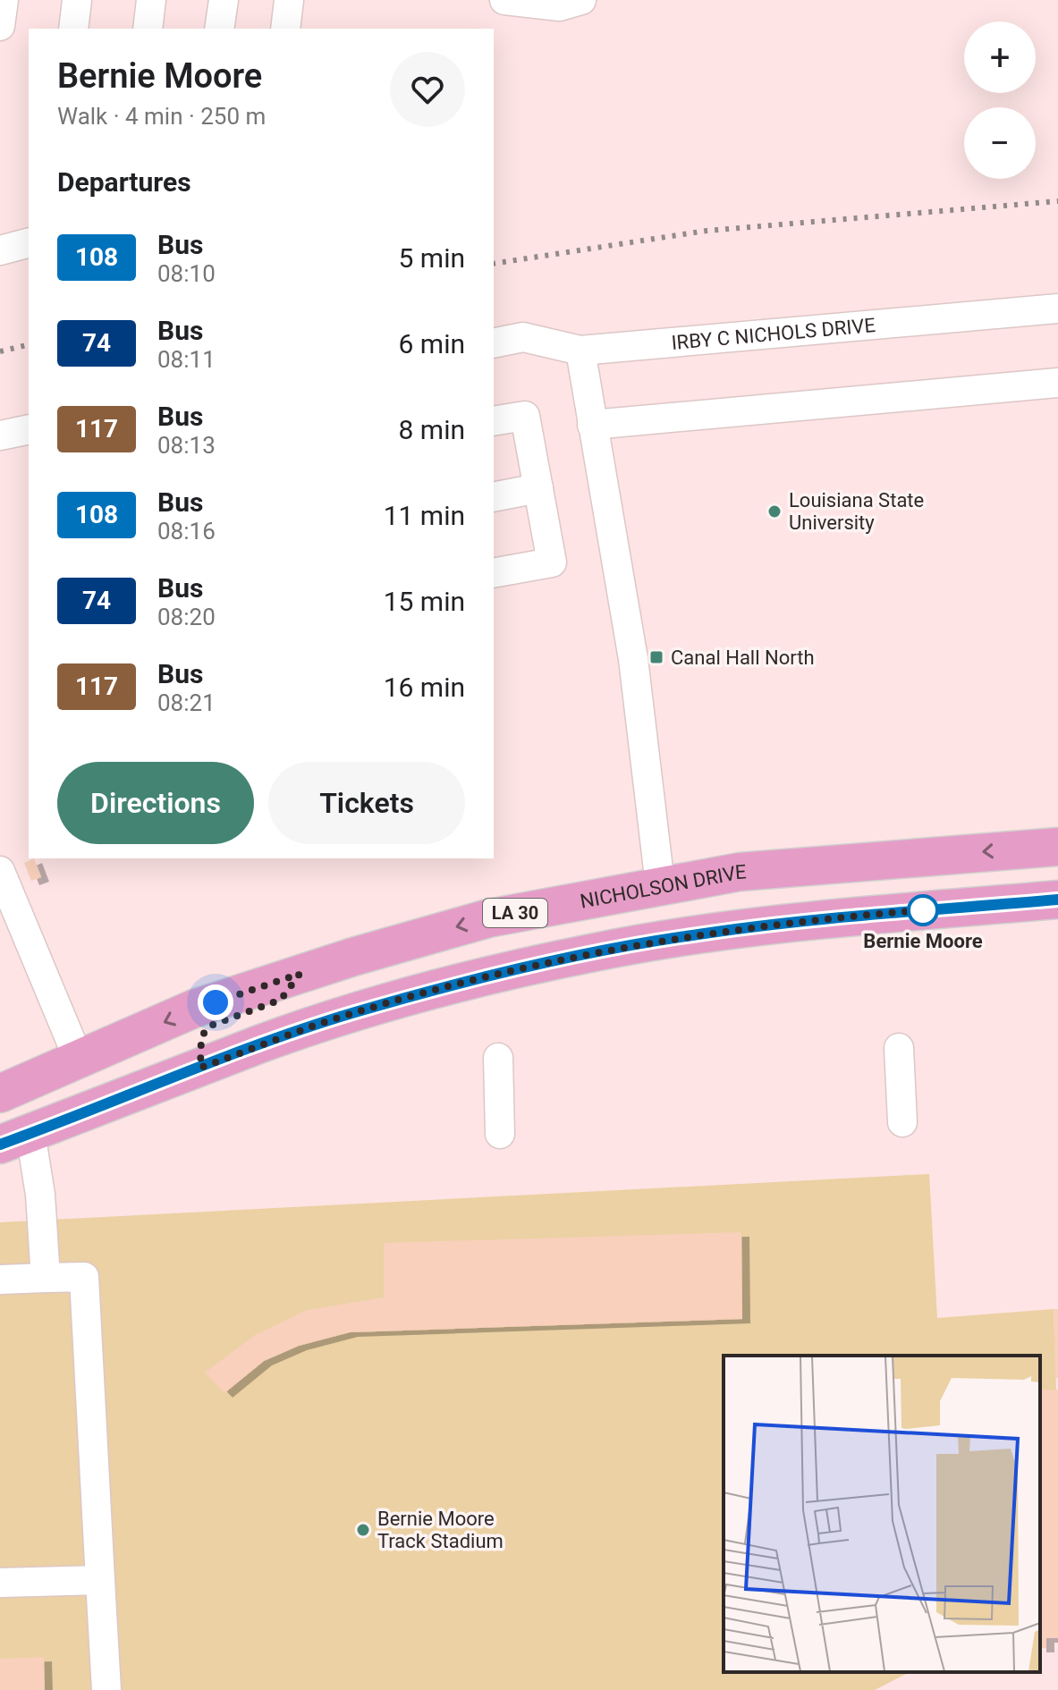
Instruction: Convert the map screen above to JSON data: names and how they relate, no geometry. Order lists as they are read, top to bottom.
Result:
{
  "streets": {
    "main road": ["NICHOLSON DRIVE", "LA 30"],
    "lane": ["IRBY C NICHOLS DRIVE"]
  },
  "places": {
    "other": ["Louisiana State University", "Bernie Moore", "Bernie Moore Track Stadium"],
    "transit": ["Canal Hall North"]
  },
  "lines": ["bus line 108"],
  "page": {
    "map_buttons": ["+", "−"],
    "heading": [
      ["Bernie Moore", "Walk · 4 min · 250 m"],
      "Departures"
    ],
    "list": [
      {
        "mark": "108",
        "name": "Bus",
        "note": "08:10",
        "value": "5 min"
      },
      {
        "mark": "74",
        "name": "Bus",
        "note": "08:11",
        "value": "6 min"
      },
      {
        "mark": "117",
        "name": "Bus",
        "note": "08:13",
        "value": "8 min"
      },
      {
        "mark": "108",
        "name": "Bus",
        "note": "08:16",
        "value": "11 min"
      },
      {
        "mark": "74",
        "name": "Bus",
        "note": "08:20",
        "value": "15 min"
      },
      {
        "mark": "117",
        "name": "Bus",
        "note": "08:21",
        "value": "16 min"
      }
    ],
    "buttons": ["Directions", "Tickets"]
  }
}
